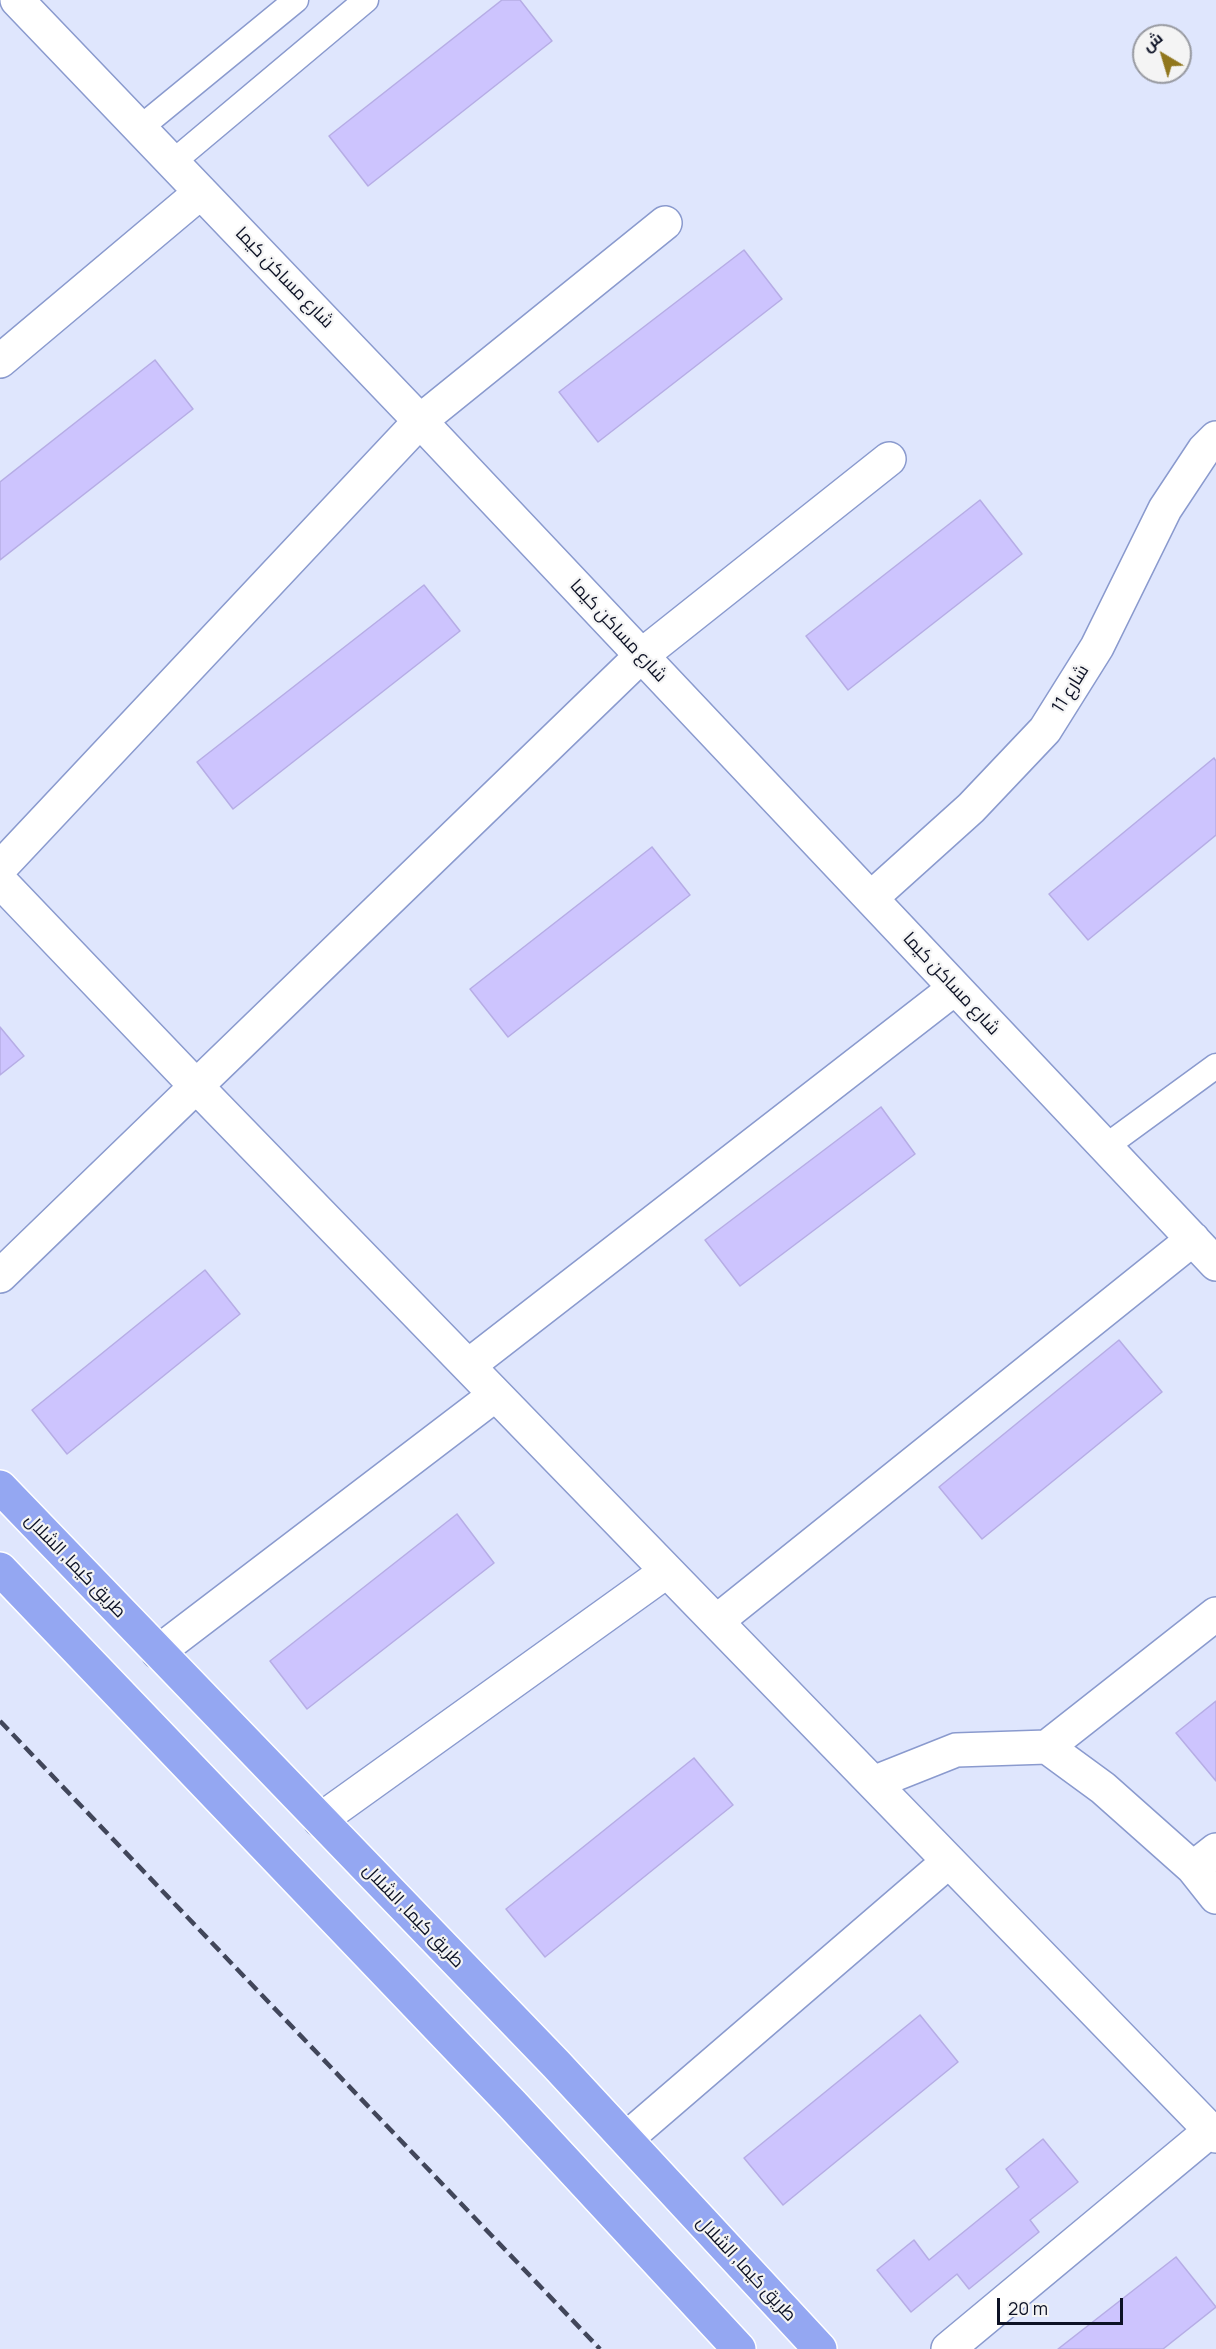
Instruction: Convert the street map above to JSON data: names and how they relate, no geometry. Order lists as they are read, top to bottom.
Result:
{
  "streets": {
    "highway": ["طريق كيما, الشلال"],
    "street": ["شارع مساكن كيما", "شارع 11"]
  },
  "crossings": [
    ["شارع مساكن كيما", "شارع 11"]
  ],
  "scale_bar": "20 m",
  "north": "top left"
}
